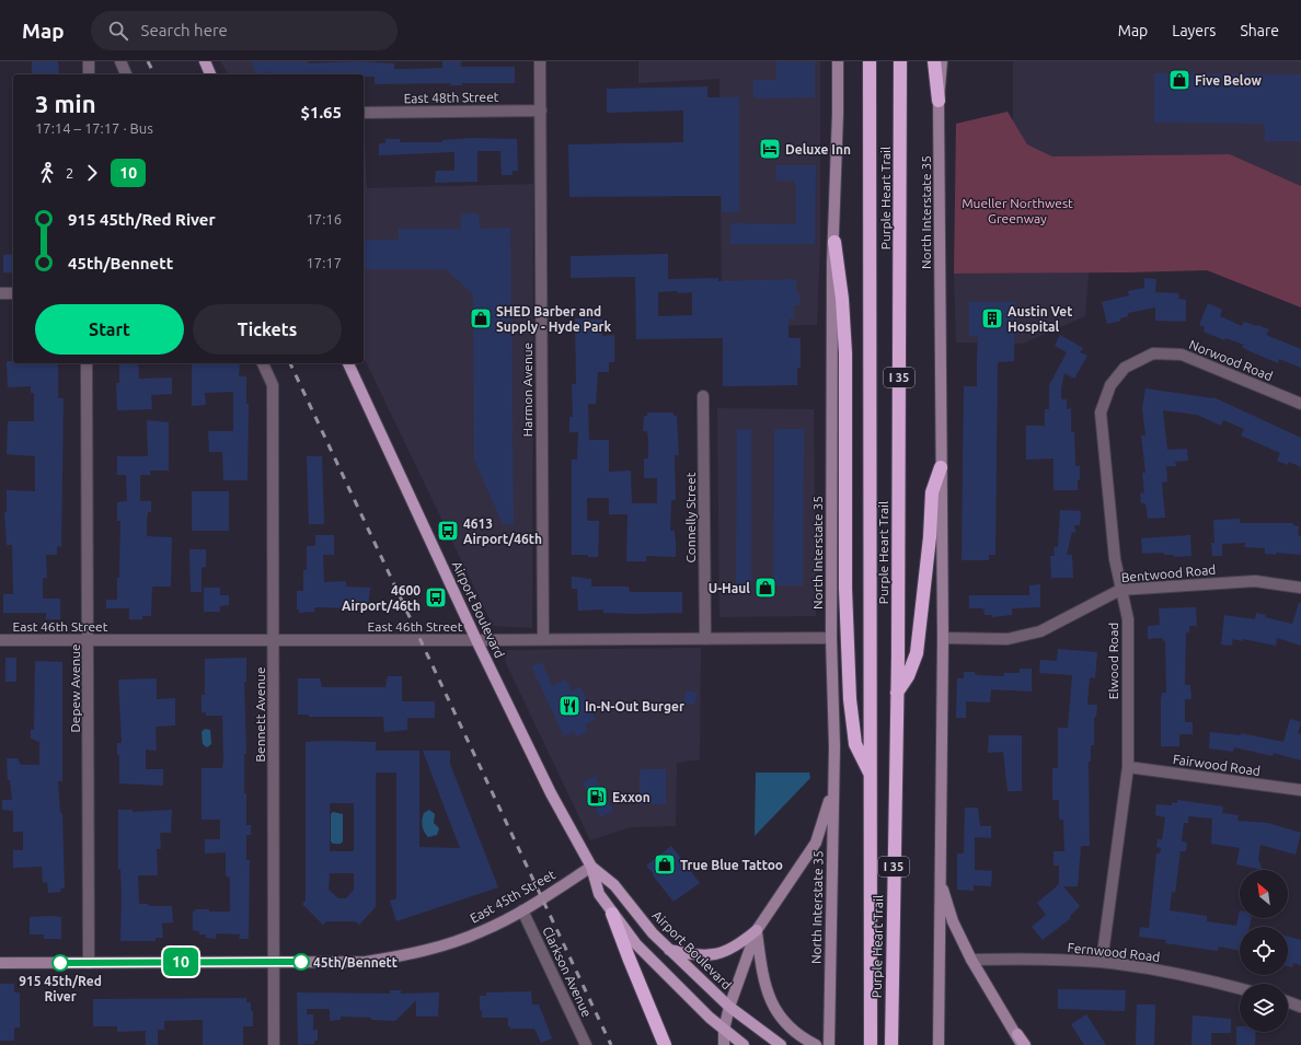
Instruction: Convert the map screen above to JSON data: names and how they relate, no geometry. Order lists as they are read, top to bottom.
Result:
{
  "streets": {
    "highway": ["Purple Heart Trail", "I 35"],
    "main road": ["North Interstate 35", "Airport Boulevard", "East 45th Street"],
    "street": [
      "East 48th Street",
      "Norwood Road",
      "Harmon Avenue",
      "Connelly Street",
      "Bentwood Road",
      "East 46th Street",
      "Elwood Road",
      "Depew Avenue",
      "Bennett Avenue",
      "Fairwood Road",
      "Fernwood Road",
      "Clarkson Avenue"
    ]
  },
  "crossings": [
    ["East 48th Street", "Harmon Avenue"],
    ["North Interstate 35", "Bentwood Road"],
    ["North Interstate 35", "East 46th Street"],
    ["Norwood Road", "Elwood Road"],
    ["Harmon Avenue", "East 46th Street"],
    ["Connelly Street", "East 46th Street"],
    ["Bentwood Road", "Elwood Road"],
    ["Airport Boulevard", "East 46th Street"],
    ["Airport Boulevard", "East 45th Street"],
    ["East 46th Street", "Depew Avenue"],
    ["East 46th Street", "Bennett Avenue"],
    ["Elwood Road", "Fairwood Road"],
    ["Elwood Road", "Fernwood Road"],
    ["Depew Avenue", "East 45th Street"],
    ["Bennett Avenue", "East 45th Street"],
    ["East 45th Street", "Clarkson Avenue"]
  ],
  "parks": ["Mueller Northwest Greenway"],
  "places": {
    "shop": [
      "Five Below",
      "SHED Barber and Supply - Hyde Park",
      "U-Haul",
      "True Blue Tattoo"
    ],
    "hotel": ["Deluxe Inn"],
    "building": ["Austin Vet Hospital"],
    "bus stop": ["4613 Airport/46th", "4600 Airport/46th"],
    "restaurant": ["In-N-Out Burger"],
    "fuel station": ["Exxon"],
    "other": ["45th/Bennett", "915 45th/Red River"]
  },
  "lines": ["bus line 10"],
  "north": "top left",
  "page": {
    "header": "Map",
    "search": "Search here",
    "nav": ["Map", "Layers", "Share"],
    "on_map": "10",
    "heading": ["3 min", "17:14 – 17:17 · Bus", "$1.65"],
    "legs": ["2", "10"],
    "list": [
      {
        "name": "915 45th/Red River",
        "value": "17:16"
      },
      {
        "name": "45th/Bennett",
        "value": "17:17"
      }
    ],
    "buttons": ["Start", "Tickets"]
  }
}
